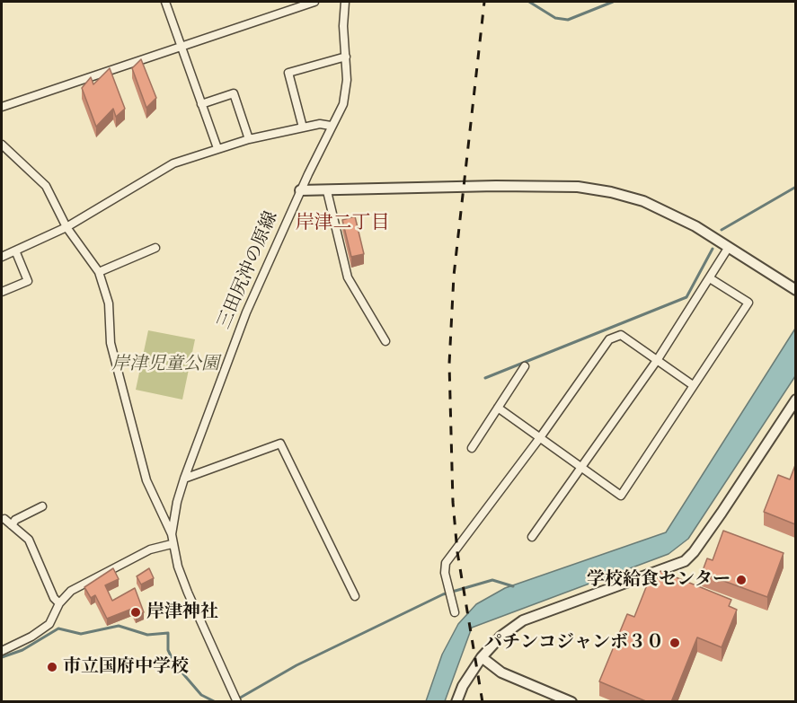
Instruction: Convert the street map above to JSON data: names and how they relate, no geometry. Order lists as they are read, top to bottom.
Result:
{
  "streets": {
    "street": ["三田尻沖の原線"]
  },
  "districts": ["岸津二丁目"],
  "parks": ["岸津児童公園"],
  "places": [
    "学校給食センター",
    "岸津神社",
    "パチンコジャンボ３０",
    "市立国府中学校"
  ]
}
